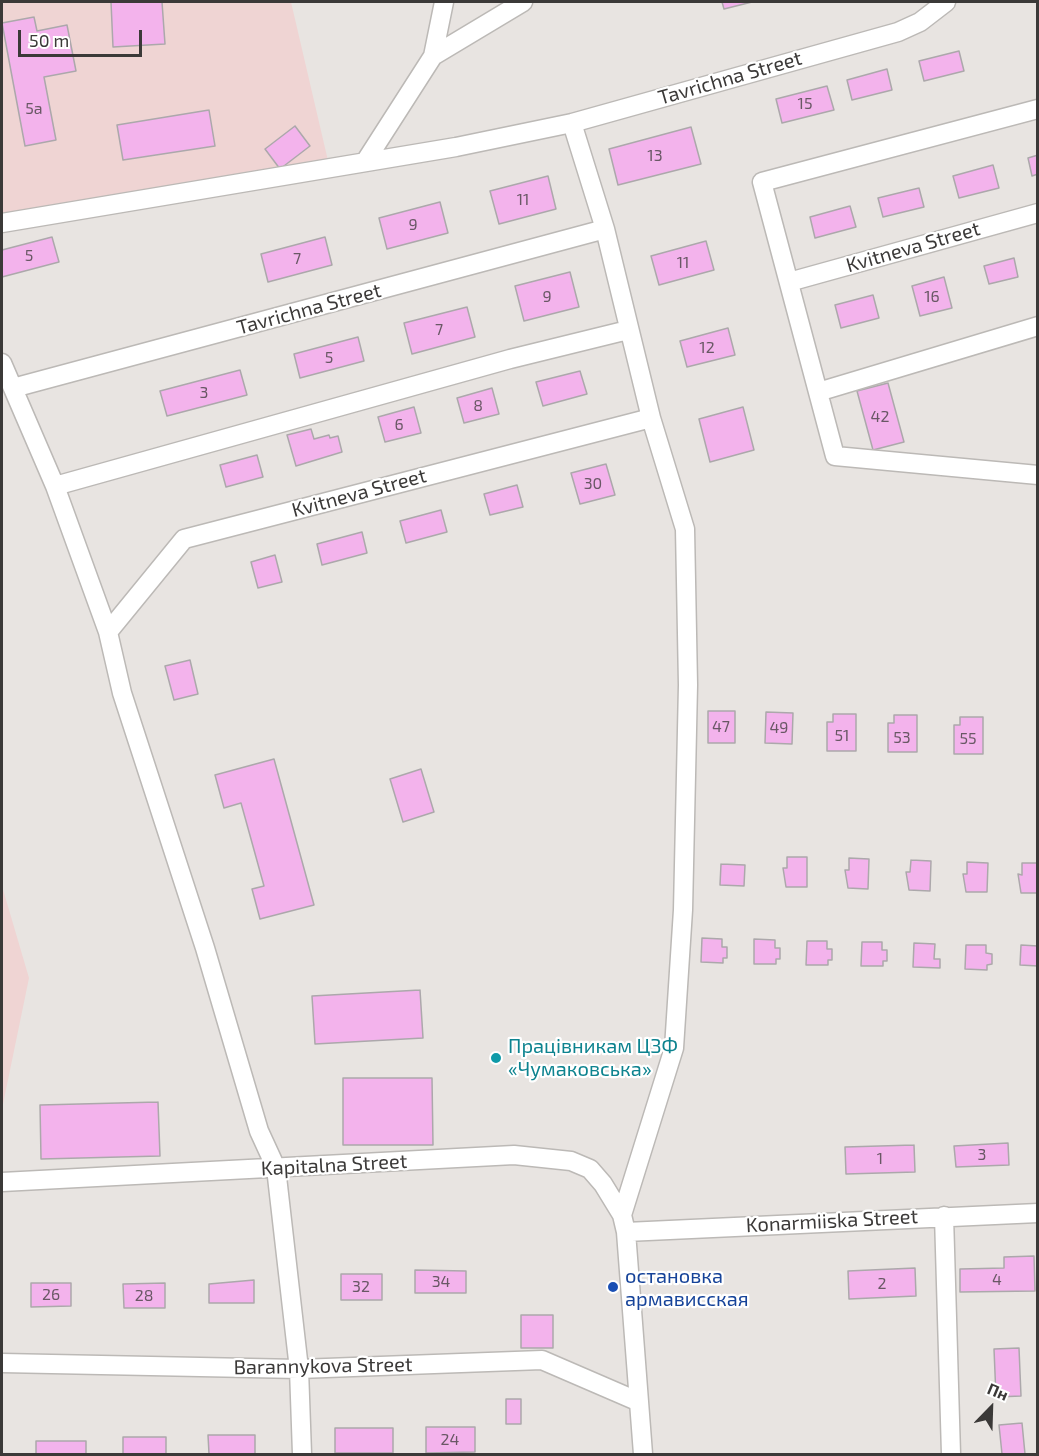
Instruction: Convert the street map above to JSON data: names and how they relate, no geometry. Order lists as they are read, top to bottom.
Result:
{
  "streets": {
    "street": [
      "Tavrichna Street",
      "Kvitneva Street",
      "Kapitalna Street",
      "Konarmiiska Street",
      "Barannykova Street"
    ]
  },
  "crossings": [
    ["Kapitalna Street", "Konarmiiska Street"]
  ],
  "places": ["Працівникам ЦЗФ «Чумаковська»", "остановка армависская"],
  "house_numbers": [
    "15",
    "5а",
    "13",
    "11",
    "9",
    "5",
    "7",
    "11",
    "9",
    "16",
    "7",
    "12",
    "5",
    "3",
    "8",
    "42",
    "6",
    "30",
    "47",
    "49",
    "51",
    "53",
    "55",
    "3",
    "1",
    "4",
    "34",
    "2",
    "32",
    "26",
    "28",
    "24"
  ],
  "scale_bar": "50 m",
  "north": "top right"
}
